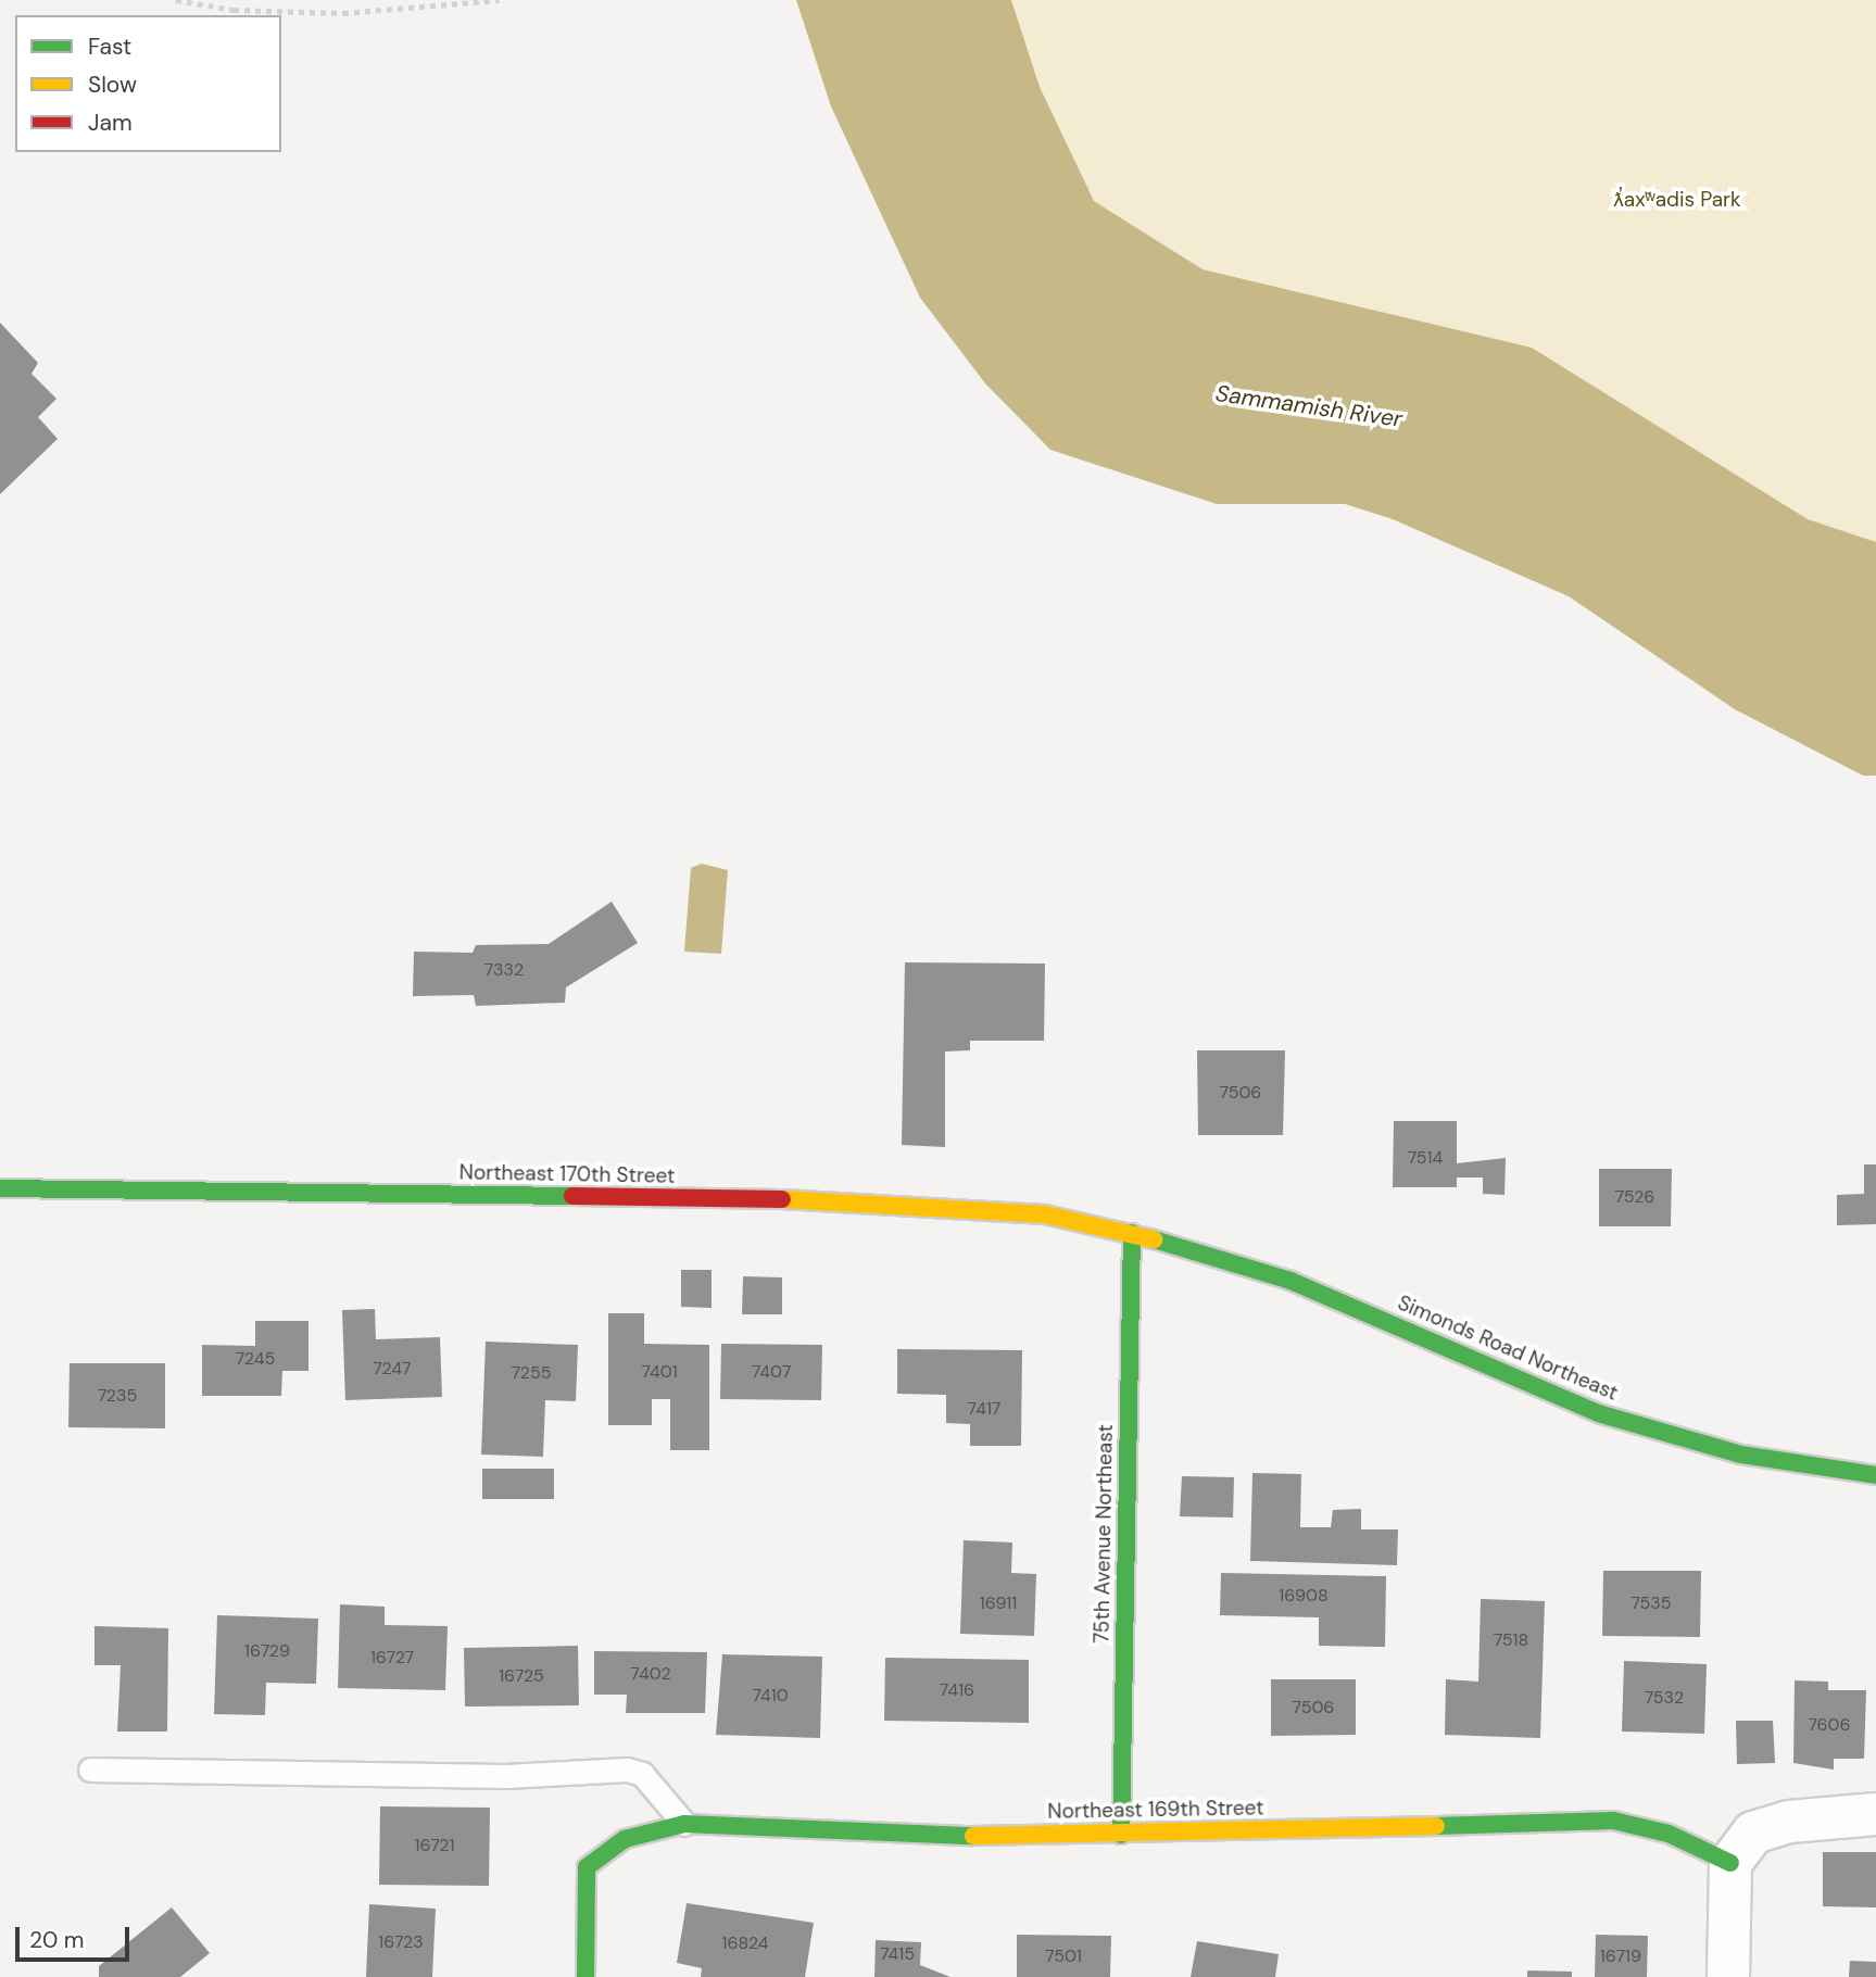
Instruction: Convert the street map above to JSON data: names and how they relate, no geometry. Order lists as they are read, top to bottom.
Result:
{
  "streets": {
    "main road": [
      "Northeast 170th Street",
      "Simonds Road Northeast",
      "75th Avenue Northeast",
      "Northeast 169th Street"
    ]
  },
  "crossings": [
    ["Northeast 170th Street", "Simonds Road Northeast"],
    ["Northeast 170th Street", "75th Avenue Northeast"],
    ["Simonds Road Northeast", "75th Avenue Northeast"],
    ["75th Avenue Northeast", "Northeast 169th Street"]
  ],
  "water": ["Sammamish River"],
  "parks": ["ƛ̕ax̌ʷadis Park"],
  "house_numbers": [
    "7332",
    "7506",
    "7514",
    "7526",
    "7245",
    "7247",
    "7401",
    "7407",
    "7255",
    "7235",
    "7417",
    "16908",
    "16911",
    "7535",
    "7518",
    "16729",
    "16727",
    "7402",
    "16725",
    "7416",
    "7410",
    "7532",
    "7506",
    "7606",
    "16721",
    "16723",
    "16824",
    "7415",
    "7501",
    "16719"
  ],
  "legend": ["Fast", "Slow", "Jam"],
  "scale_bar": "20 m"
}
